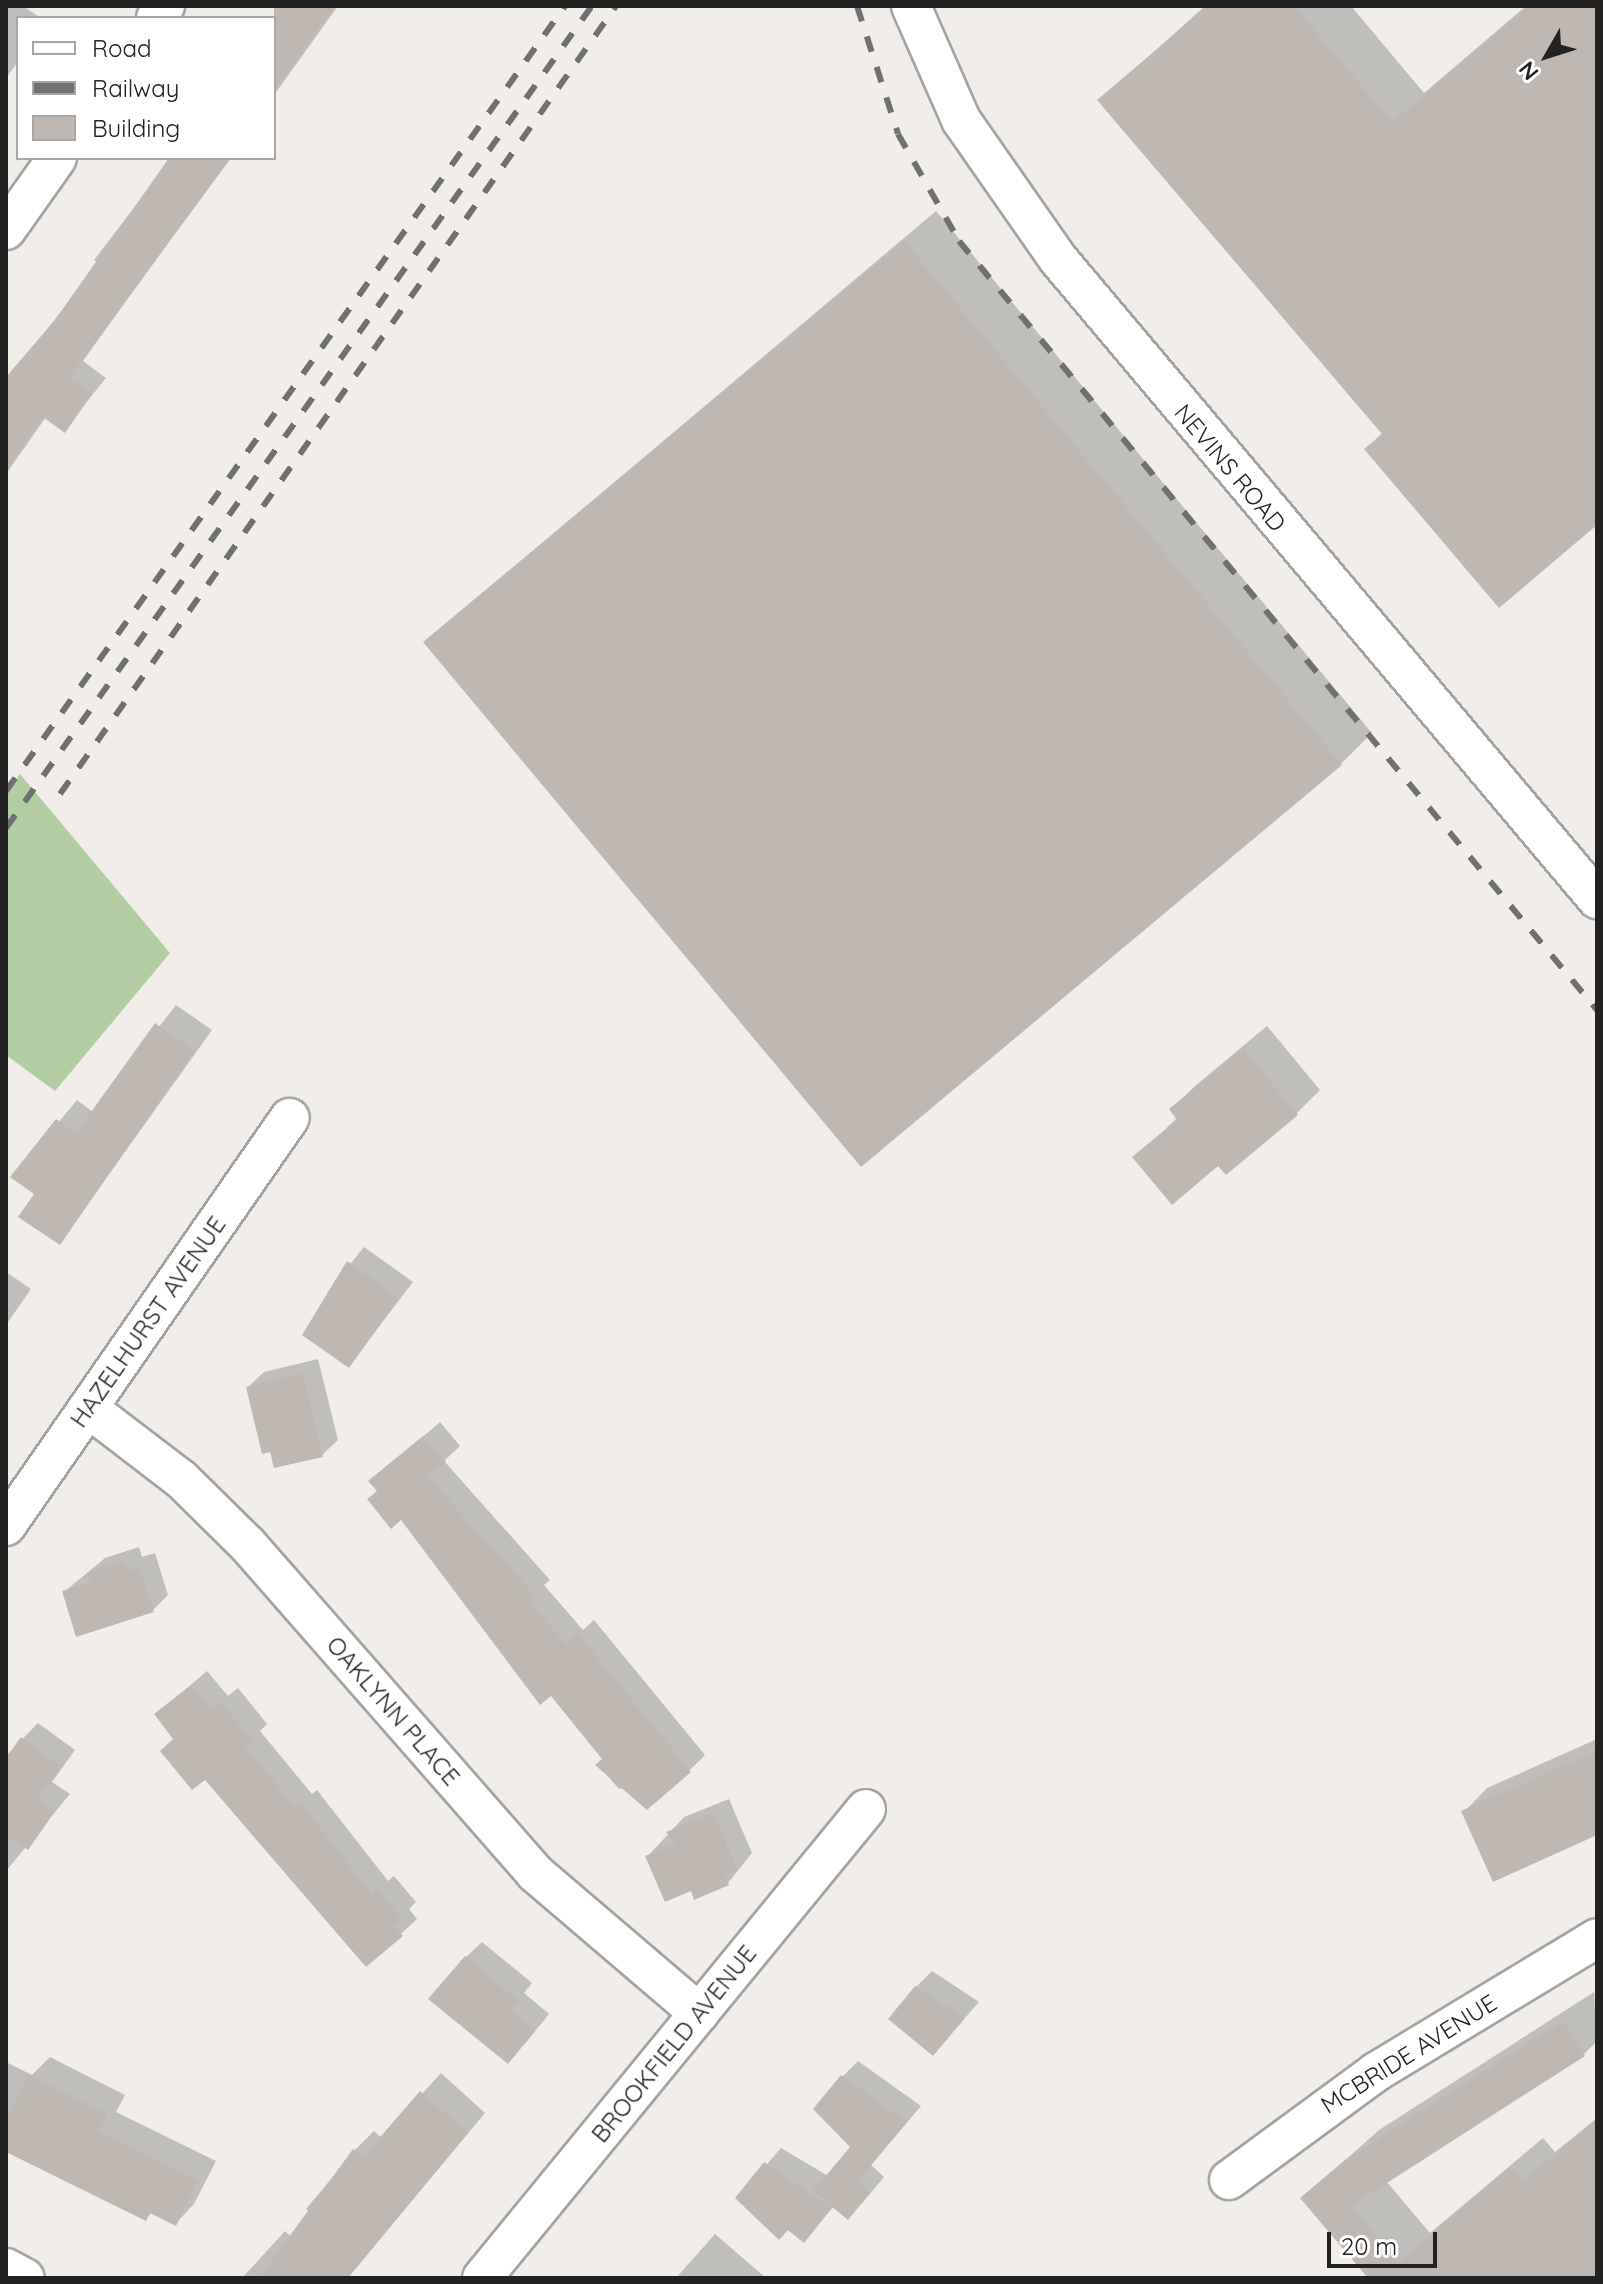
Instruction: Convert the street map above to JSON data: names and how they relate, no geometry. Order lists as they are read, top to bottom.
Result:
{
  "streets": {
    "street": [
      "NEVINS ROAD",
      "HAZELHURST AVENUE",
      "OAKLYNN PLACE",
      "BROOKFIELD AVENUE",
      "MCBRIDE AVENUE"
    ]
  },
  "crossings": [
    ["HAZELHURST AVENUE", "OAKLYNN PLACE"],
    ["OAKLYNN PLACE", "BROOKFIELD AVENUE"]
  ],
  "legend": ["Road", "Railway", "Building"],
  "scale_bar": "20 m",
  "north": "bottom left"
}
